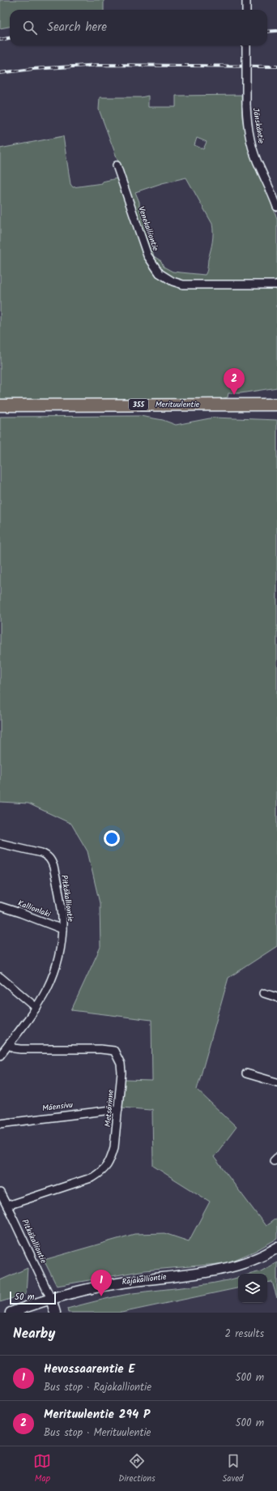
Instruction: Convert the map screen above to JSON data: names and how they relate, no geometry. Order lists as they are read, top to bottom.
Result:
{
  "streets": {
    "main road": ["355", "Merituulentie"],
    "street": [
      "Jänskäntie",
      "Venekalliontie",
      "Pitkäkalliontie",
      "Kallionlaki",
      "Mäensivu",
      "Metsärinne",
      "Rajakalliontie"
    ]
  },
  "crossings": [
    ["Pitkäkalliontie", "Kallionlaki"],
    ["Pitkäkalliontie", "Metsärinne"],
    ["Pitkäkalliontie", "Rajakalliontie"],
    ["Mäensivu", "Metsärinne"]
  ],
  "scale_bar": "50 m",
  "page": {
    "search": "Search here",
    "pins": ["2", "1"],
    "scale": "50 m",
    "heading": ["Nearby", "2 results"],
    "list": [
      {
        "mark": "1",
        "name": "Hevossaarentie E",
        "note": "Bus stop · Rajakalliontie",
        "value": "500 m"
      },
      {
        "mark": "2",
        "name": "Merituulentie 294 P",
        "note": "Bus stop · Merituulentie",
        "value": "500 m"
      }
    ],
    "nav": ["Map", "Directions", "Saved"]
  }
}
